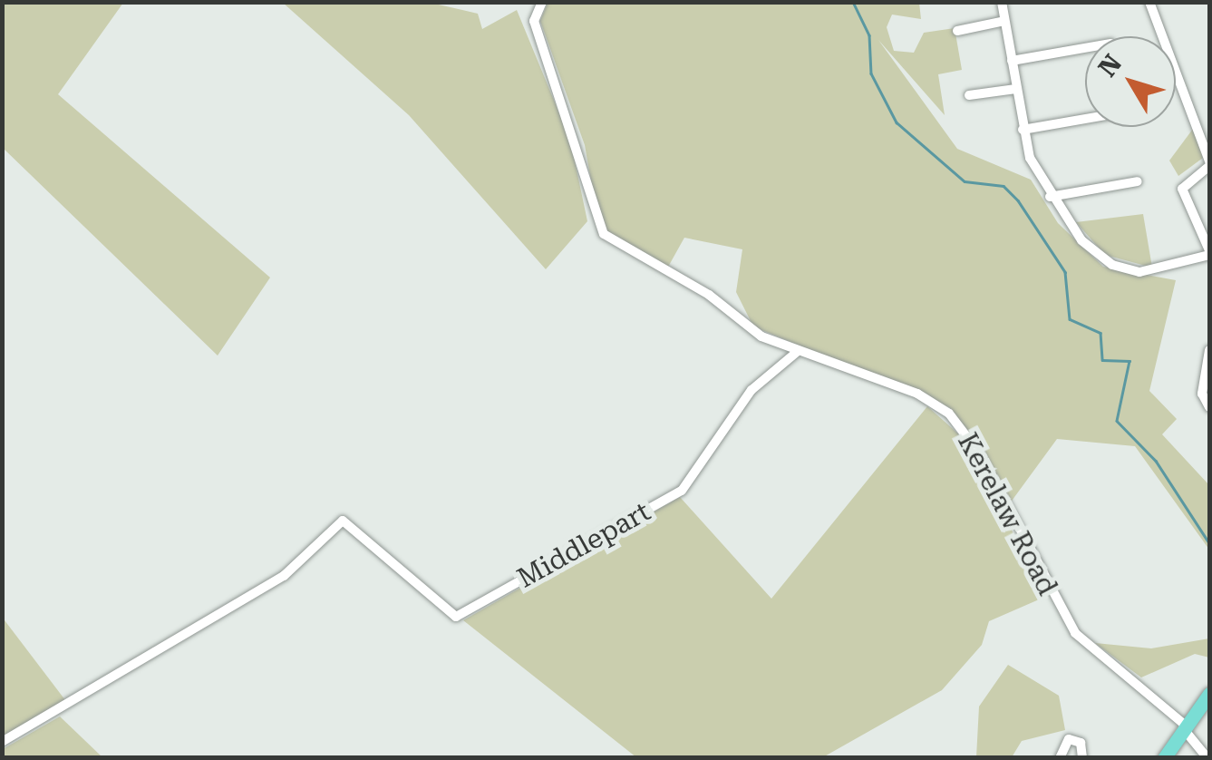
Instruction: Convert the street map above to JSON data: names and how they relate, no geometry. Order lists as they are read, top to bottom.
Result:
{
  "streets": {
    "street": ["Kerelaw Road", "Middlepart"]
  },
  "crossings": [
    ["Kerelaw Road", "Middlepart"]
  ],
  "north": "top left"
}
